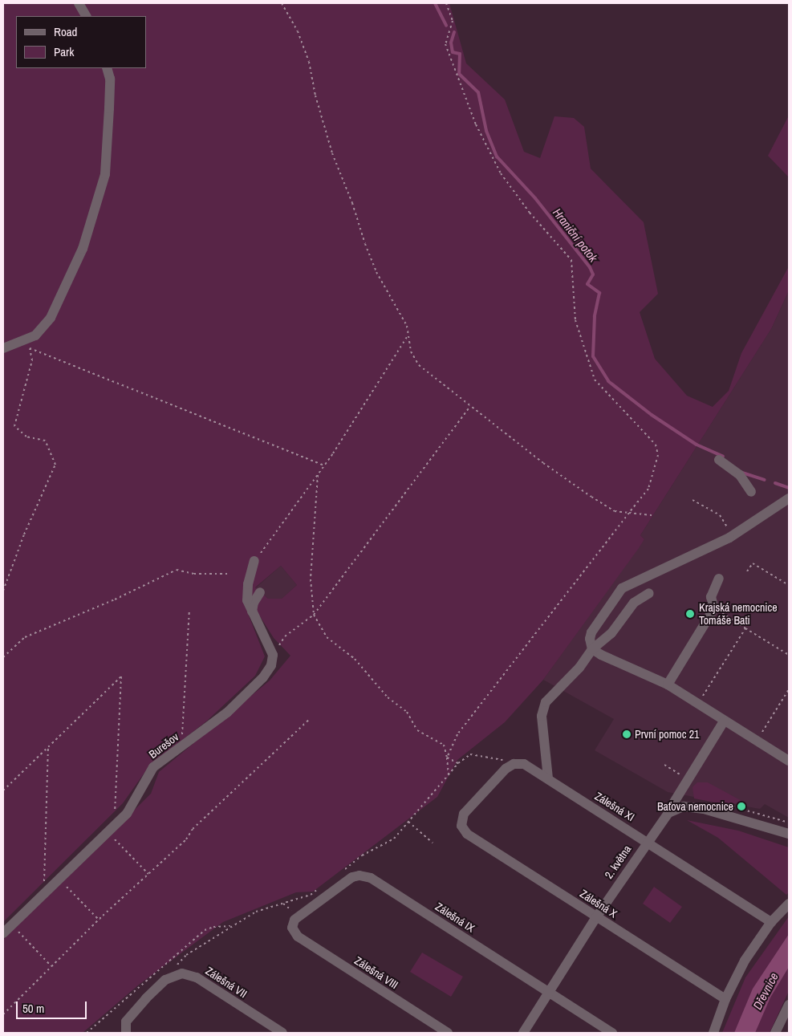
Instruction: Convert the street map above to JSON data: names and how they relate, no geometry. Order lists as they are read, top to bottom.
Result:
{
  "streets": {
    "street": [
      "Burešov",
      "Zálešná XI",
      "2. května",
      "Zálešná X",
      "Zálešná IX",
      "Zálešná VIII",
      "Zálešná VII"
    ]
  },
  "crossings": [
    ["Zálešná XI", "2. května"],
    ["Zálešná XI", "Zálešná X"],
    ["2. května", "Zálešná X"],
    ["2. května", "Zálešná IX"],
    ["Zálešná IX", "Zálešná VIII"]
  ],
  "water": ["Hraniční potok", "Dřevnice"],
  "places": ["Krajská nemocnice Tomáše Bati", "První pomoc 21", "Baťova nemocnice"],
  "legend": ["Road", "Park"],
  "scale_bar": "50 m"
}
